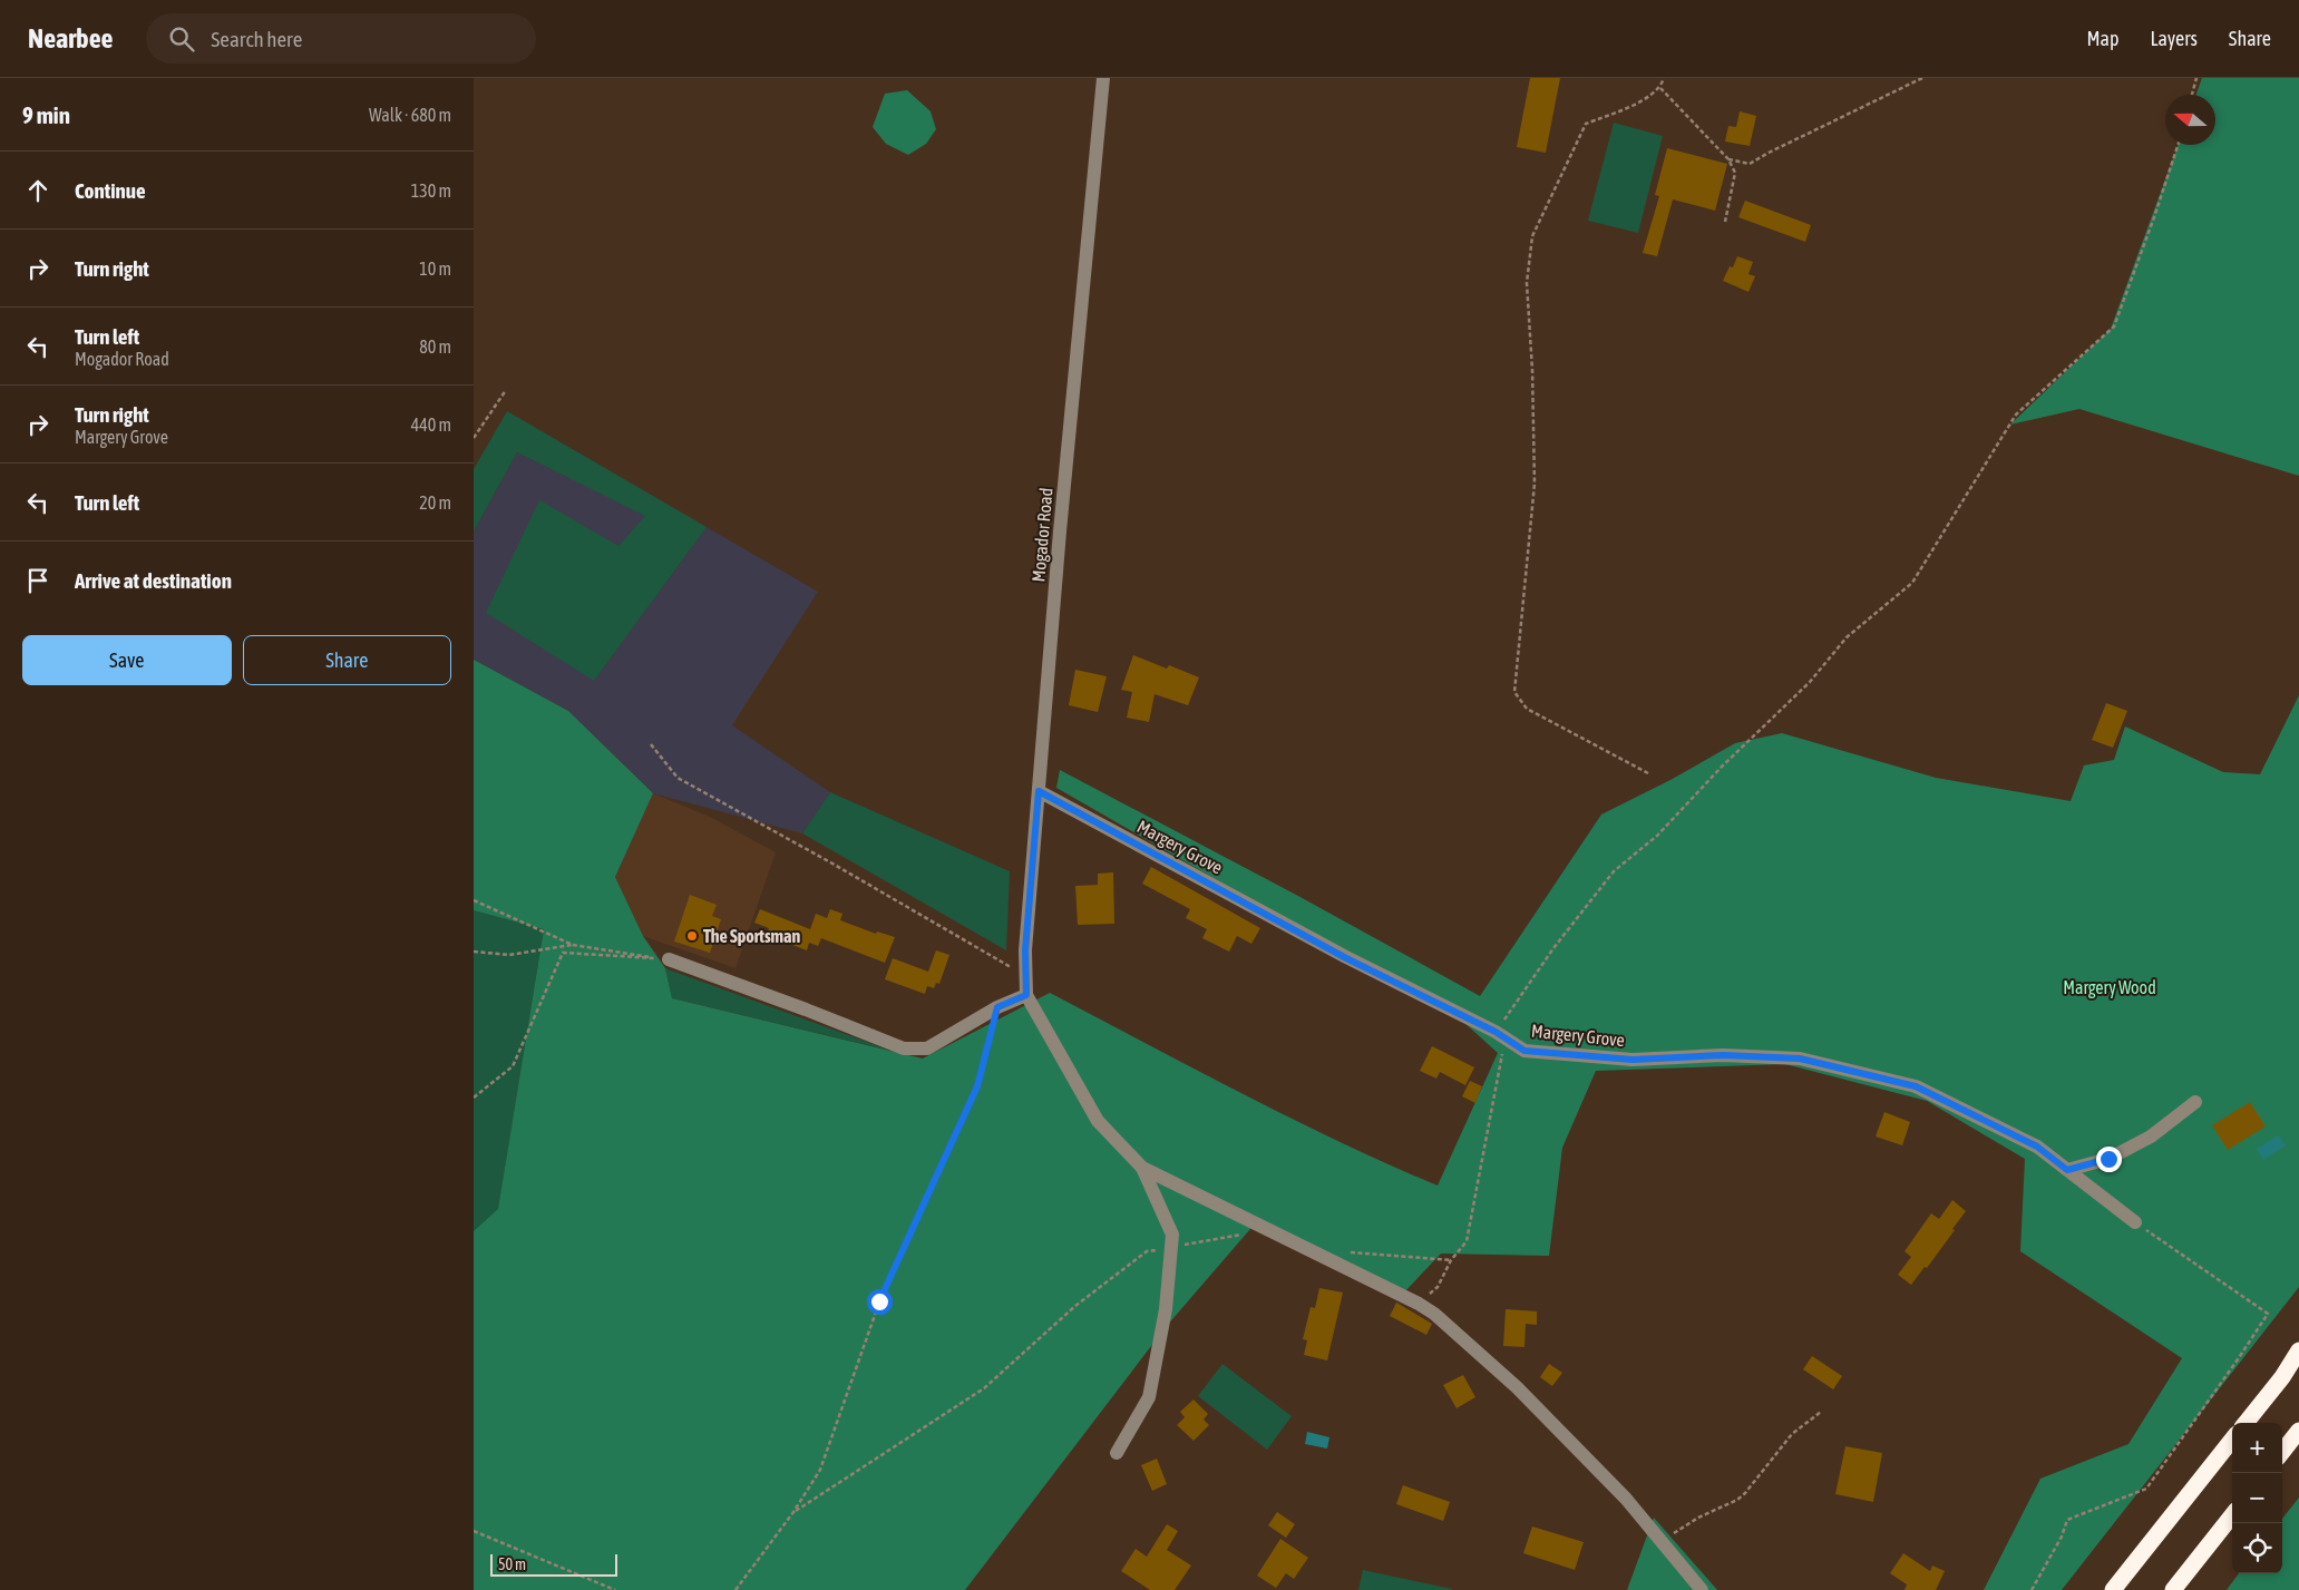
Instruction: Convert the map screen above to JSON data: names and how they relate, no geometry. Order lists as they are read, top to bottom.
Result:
{
  "streets": {
    "street": ["Mogador Road", "Margery Grove"]
  },
  "crossings": [
    ["Mogador Road", "Margery Grove"]
  ],
  "parks": ["Margery Wood"],
  "places": ["The Sportsman"],
  "scale_bar": "50 m",
  "north": "left",
  "page": {
    "header": "Nearbee",
    "search": "Search here",
    "nav": ["Map", "Layers", "Share"],
    "heading": ["9 min", "Walk · 680 m"],
    "list": [
      ["Continue", "130 m"],
      ["Turn right", "10 m"],
      ["Turn left", "Mogador Road", "80 m"],
      ["Turn right", "Margery Grove", "440 m"],
      ["Turn left", "20 m"],
      "Arrive at destination"
    ],
    "buttons": ["Save", "Share"],
    "map_buttons": ["+", "−"],
    "scale": "50 m"
  }
}
